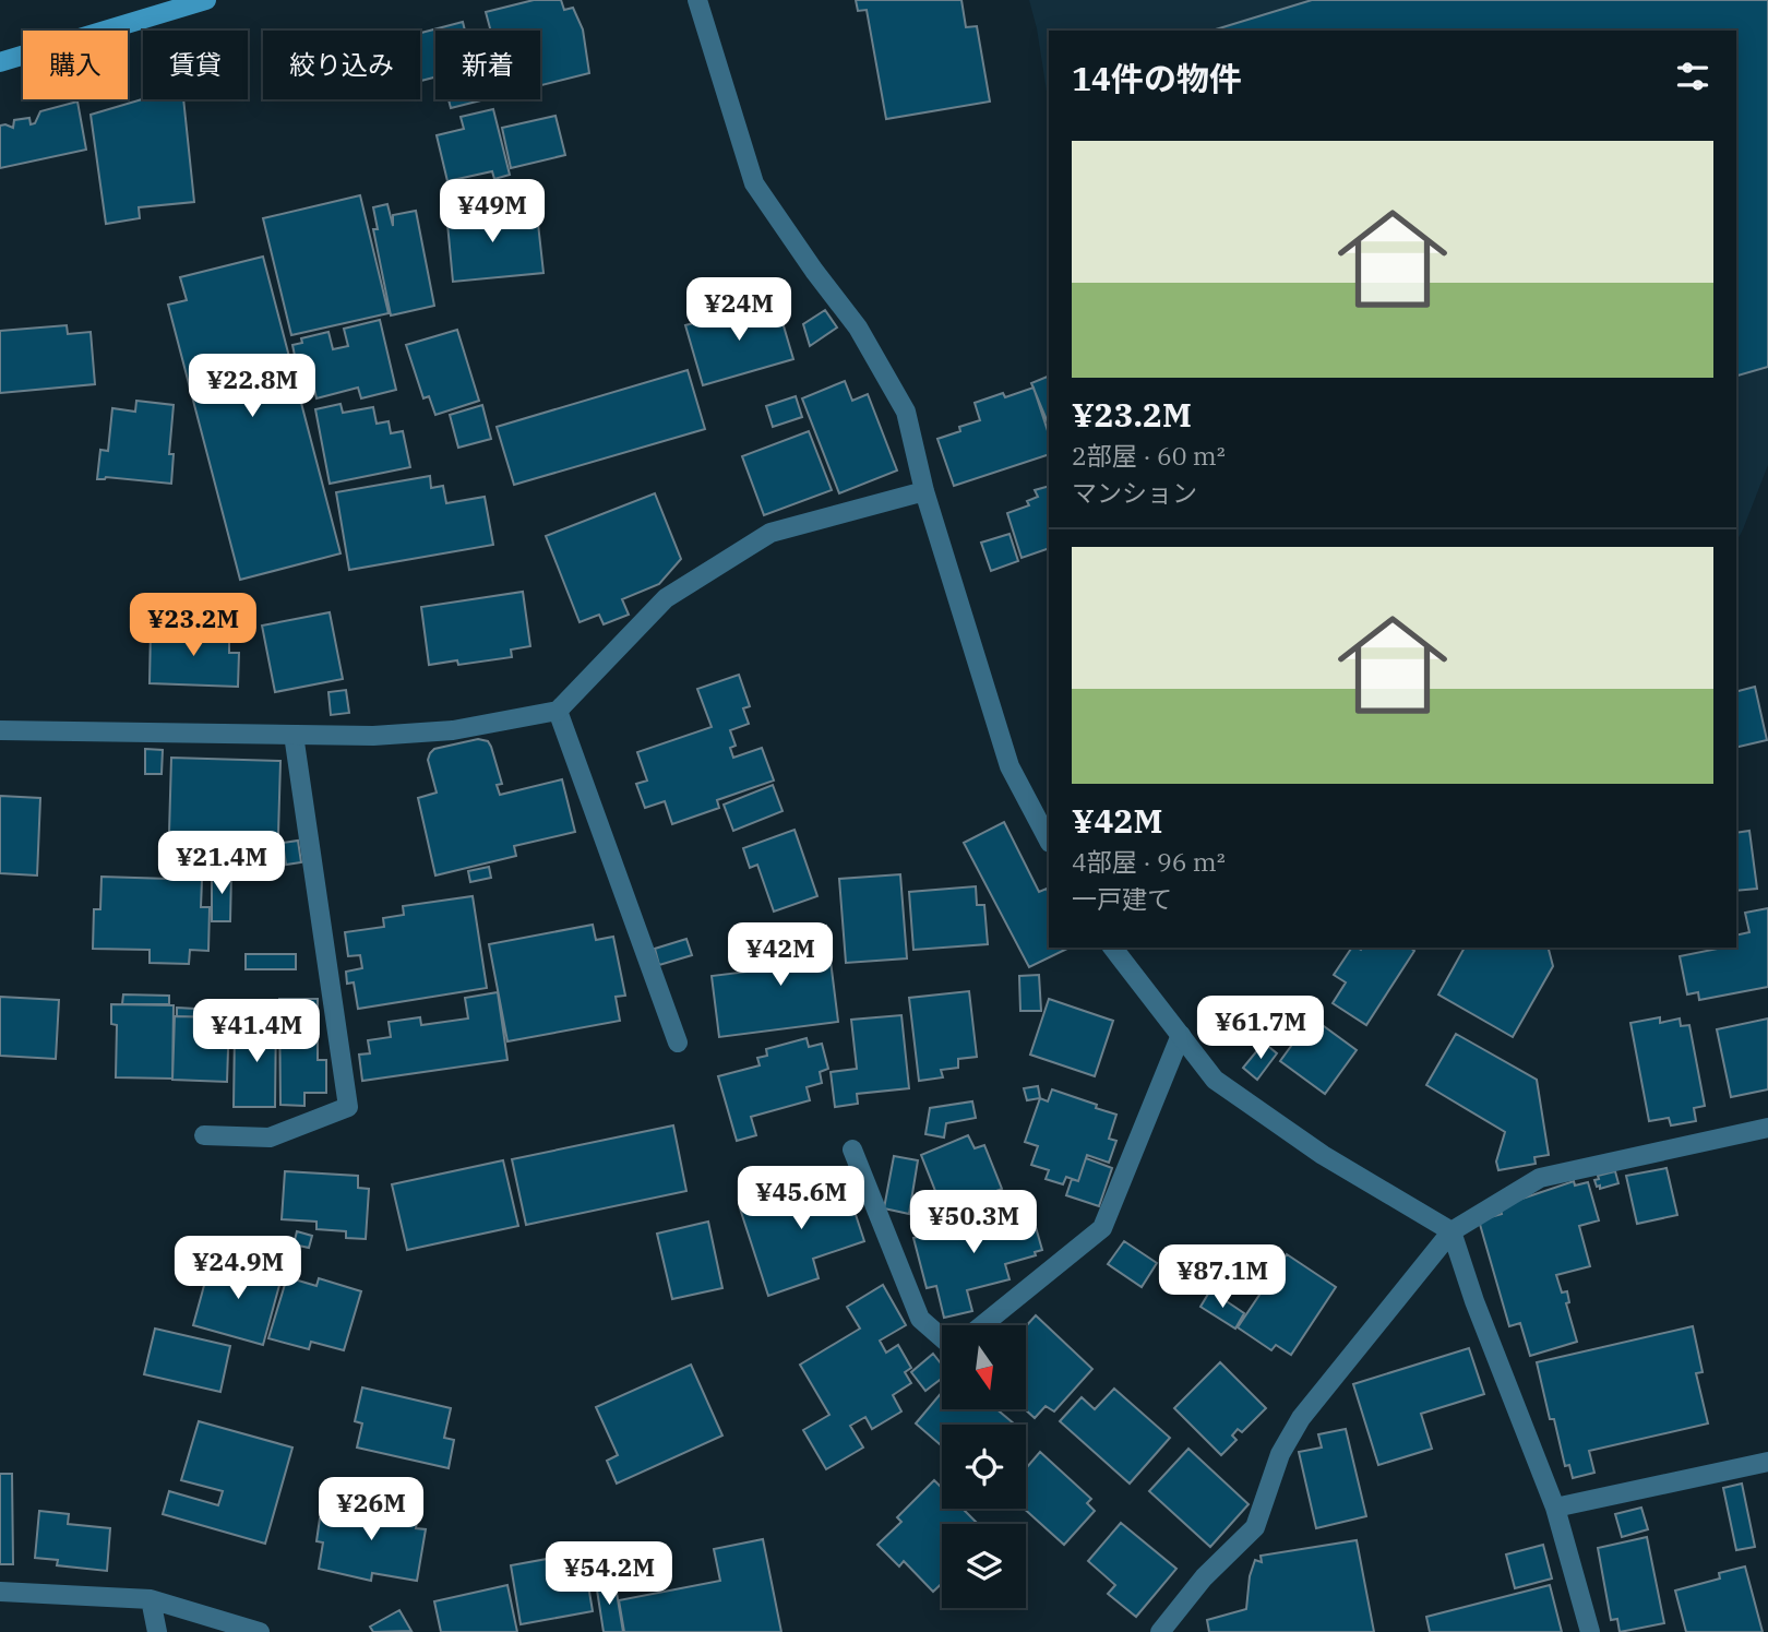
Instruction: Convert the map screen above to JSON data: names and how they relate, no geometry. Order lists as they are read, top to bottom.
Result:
{
  "north": "bottom",
  "page": {
    "chip": [
      "購入",
      "賃貸",
      "絞り込み",
      "新着"
    ],
    "heading": "14件の物件",
    "list": [
      {
        "name": "¥23.2M",
        "note": "2部屋 · 60 m² · マンション"
      },
      {
        "name": "¥42M",
        "note": "4部屋 · 96 m² · 一戸建て"
      }
    ],
    "price": [
      "¥49M",
      "¥24M",
      "¥22.8M",
      "¥23.2M",
      "¥21.4M",
      "¥42M",
      "¥61.7M",
      "¥41.4M",
      "¥45.6M",
      "¥50.3M",
      "¥24.9M",
      "¥87.1M",
      "¥26M",
      "¥54.2M"
    ]
  }
}
